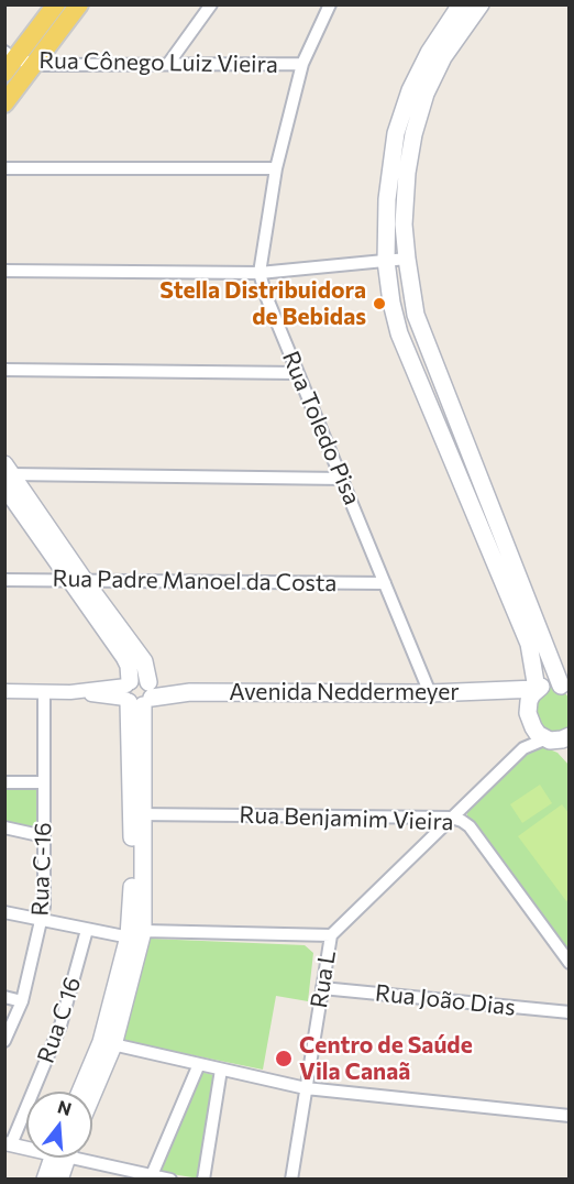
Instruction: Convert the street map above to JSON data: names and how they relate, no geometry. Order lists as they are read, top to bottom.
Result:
{
  "streets": {
    "main road": ["Avenida Neddermeyer"],
    "street": [
      "Rua Cônego Luiz Vieira",
      "Rua Toledo Pisa",
      "Rua Padre Manoel da Costa",
      "Rua Benjamim Vieira",
      "Rua C-16",
      "Rua L",
      "Rua João Dias",
      "Rua C 16"
    ]
  },
  "crossings": [
    ["Rua Toledo Pisa", "Rua Padre Manoel da Costa"],
    ["Rua Toledo Pisa", "Avenida Neddermeyer"],
    ["Avenida Neddermeyer", "Rua C-16"],
    ["Rua L", "Rua João Dias"]
  ],
  "places": ["Stella Distribuidora de Bebidas", "Centro de Saúde Vila Canaã"],
  "north": "top"
}
